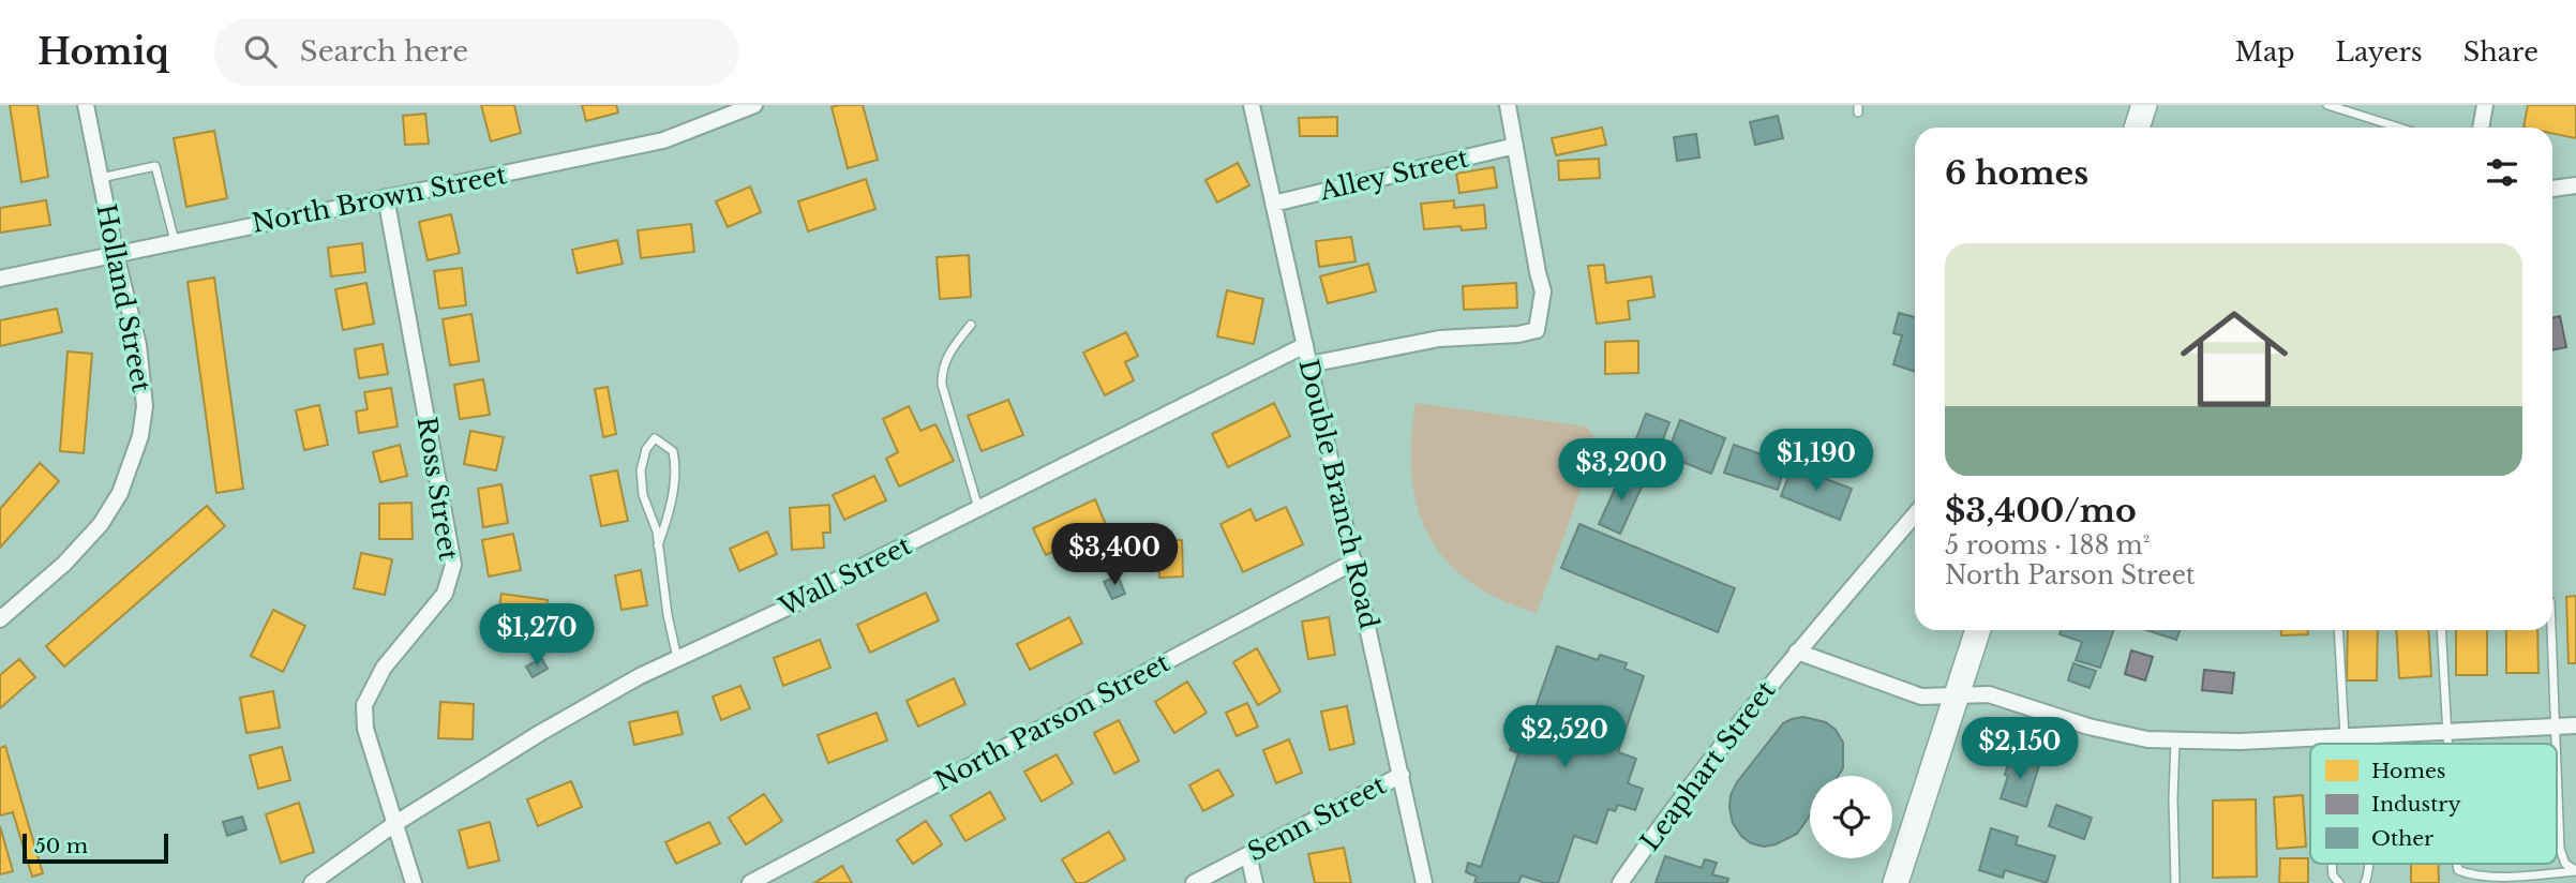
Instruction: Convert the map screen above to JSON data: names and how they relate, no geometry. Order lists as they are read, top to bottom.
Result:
{
  "streets": {
    "street": [
      "Alley Street",
      "North Brown Street",
      "Holland Street",
      "Ross Street",
      "Double Branch Road",
      "Wall Street",
      "North Parson Street",
      "Leaphart Street",
      "Senn Street"
    ]
  },
  "crossings": [
    ["Alley Street", "Double Branch Road"],
    ["North Brown Street", "Holland Street"],
    ["North Brown Street", "Ross Street"],
    ["Ross Street", "Wall Street"],
    ["Double Branch Road", "Wall Street"],
    ["Double Branch Road", "North Parson Street"],
    ["Double Branch Road", "Senn Street"]
  ],
  "legend": ["Homes", "Industry", "Other"],
  "scale_bar": "50 m",
  "page": {
    "header": "Homiq",
    "search": "Search here",
    "nav": ["Map", "Layers", "Share"],
    "heading": "6 homes",
    "list": [
      {
        "name": "$3,400/mo",
        "note": "5 rooms · 188 m² · North Parson Street"
      }
    ],
    "price": [
      "$1,190",
      "$3,200",
      "$3,400",
      "$1,270",
      "$2,520",
      "$2,150"
    ],
    "scale": "50 m"
  }
}
